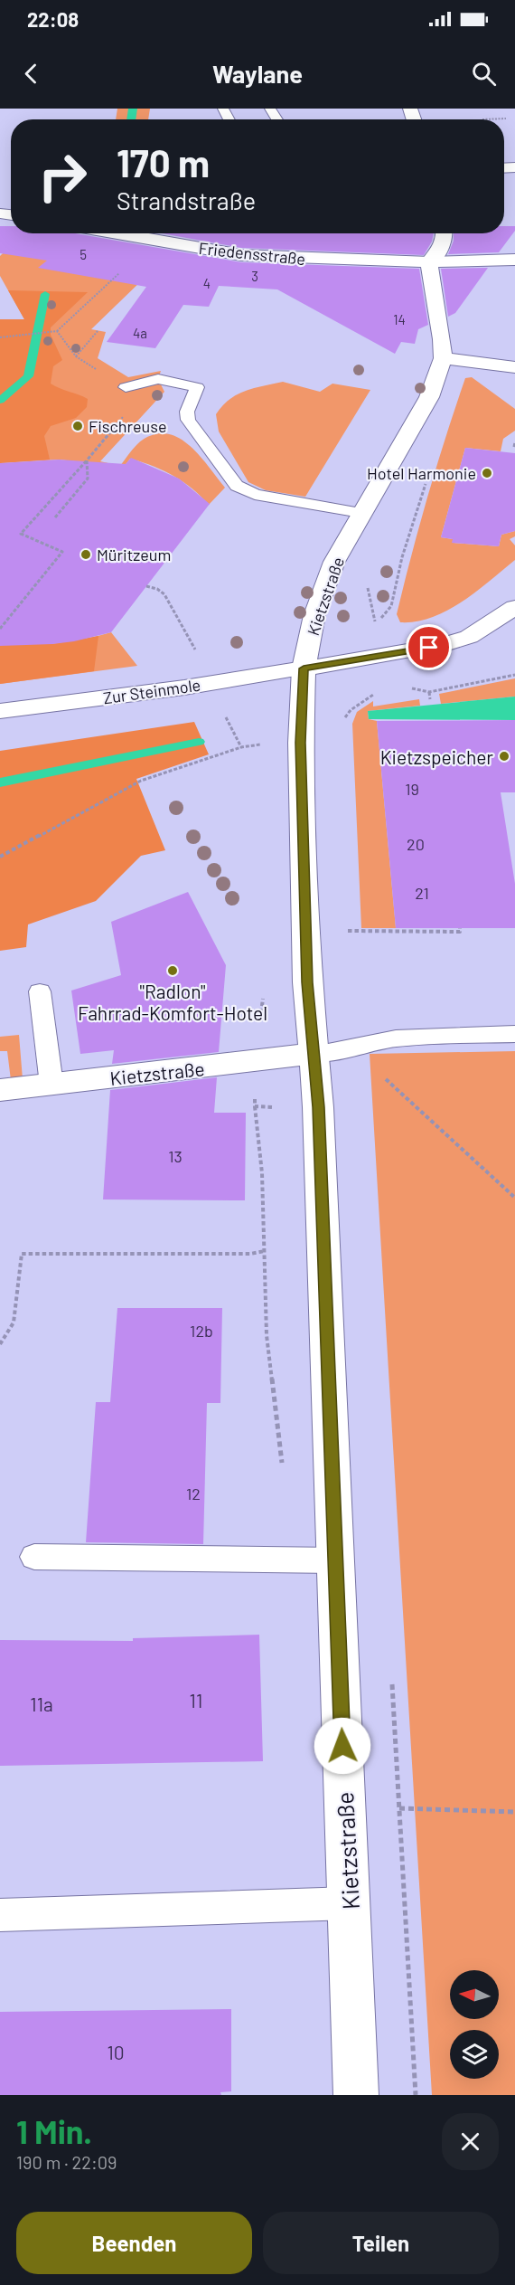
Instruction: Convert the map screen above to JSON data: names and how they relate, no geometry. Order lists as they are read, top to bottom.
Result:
{
  "streets": {
    "street": ["Friedensstraße", "Kietzstraße", "Zur Steinmole"]
  },
  "crossings": [
    ["Friedensstraße", "Kietzstraße"],
    ["Kietzstraße", "Zur Steinmole"]
  ],
  "places": [
    "Fischreuse",
    "Hotel Harmonie",
    "Müritzeum",
    "Kietzspeicher",
    "\"Radlon\" Fahrrad-Komfort-Hotel"
  ],
  "house_numbers": [
    "5",
    "3",
    "4",
    "14",
    "4a",
    "19",
    "20",
    "21",
    "13",
    "12b",
    "12",
    "11",
    "11a",
    "10"
  ],
  "north": "left",
  "page": {
    "status": "22:08",
    "header": "Waylane",
    "turn": ["170 m", "Strandstraße"],
    "heading": ["1 Min.", "190 m · 22:09"],
    "buttons": ["Beenden", "Teilen"]
  }
}
